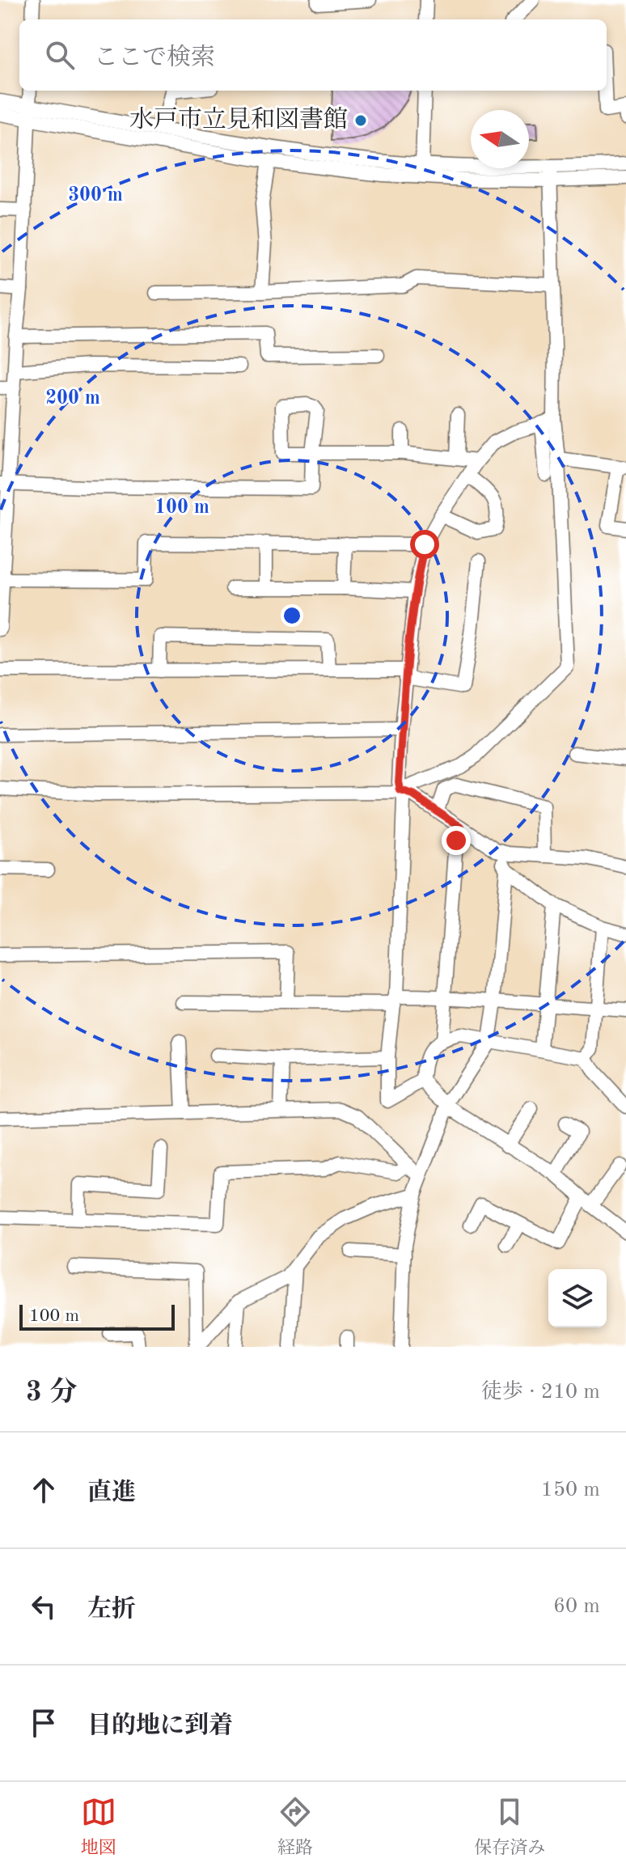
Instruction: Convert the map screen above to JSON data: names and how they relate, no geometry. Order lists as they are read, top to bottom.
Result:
{
  "places": ["水戸市立見和図書館"],
  "scale_bar": "100 m",
  "north": "left",
  "page": {
    "search": "ここで検索",
    "scale": "100 m",
    "heading": ["3 分", "徒歩 · 210 m"],
    "list": [
      ["直進", "150 m"],
      ["左折", "60 m"],
      "目的地に到着"
    ],
    "nav": ["地図", "経路", "保存済み"]
  },
  "rings": ["300 m", "200 m", "100 m"]
}
